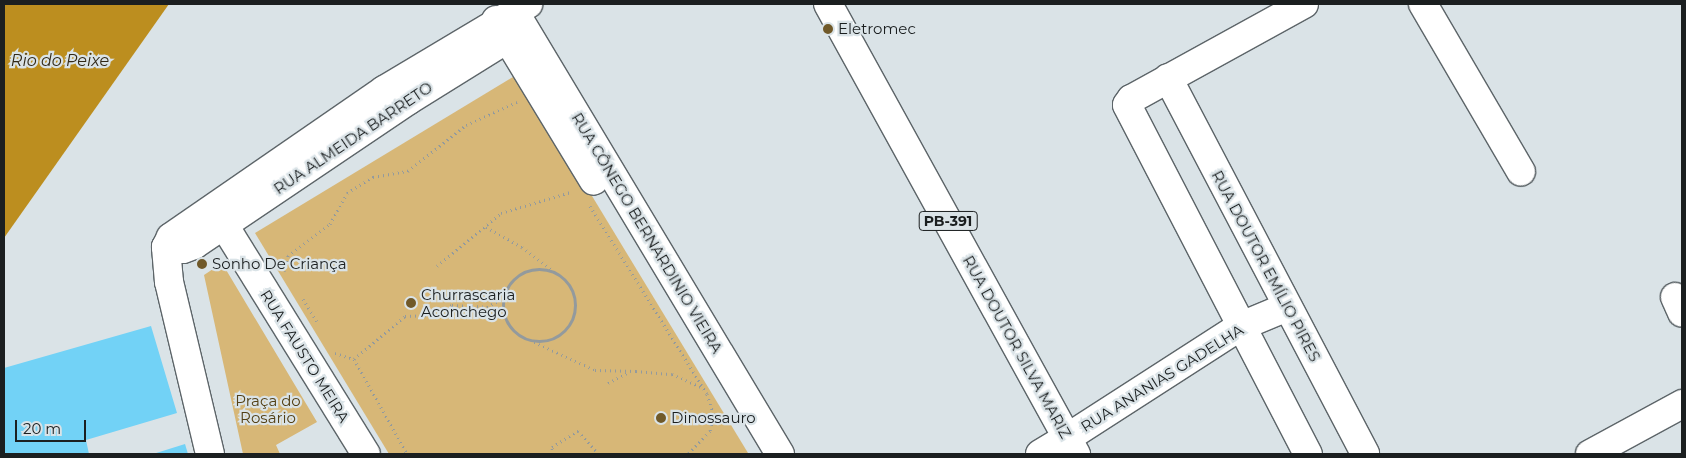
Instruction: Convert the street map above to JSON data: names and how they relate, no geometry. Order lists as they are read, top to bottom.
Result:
{
  "streets": {
    "street": [
      "RUA ALMEIDA BARRETO",
      "PB-391",
      "RUA DOUTOR EMÍLIO PIRES",
      "RUA DOUTOR SILVA MARIZ",
      "RUA FAUSTO MEIRA",
      "RUA ANANIAS GADELHA"
    ]
  },
  "crossings": [
    ["RUA ALMEIDA BARRETO", "RUA FAUSTO MEIRA"],
    ["RUA DOUTOR EMÍLIO PIRES", "RUA ANANIAS GADELHA"],
    ["RUA DOUTOR SILVA MARIZ", "RUA ANANIAS GADELHA"]
  ],
  "water": ["Rio do Peixe"],
  "parks": ["Praça do Rosário"],
  "places": [
    "Eletromec",
    "Sonho De Criança",
    "Churrascaria Aconchego",
    "Dinossauro"
  ],
  "scale_bar": "20 m"
}
